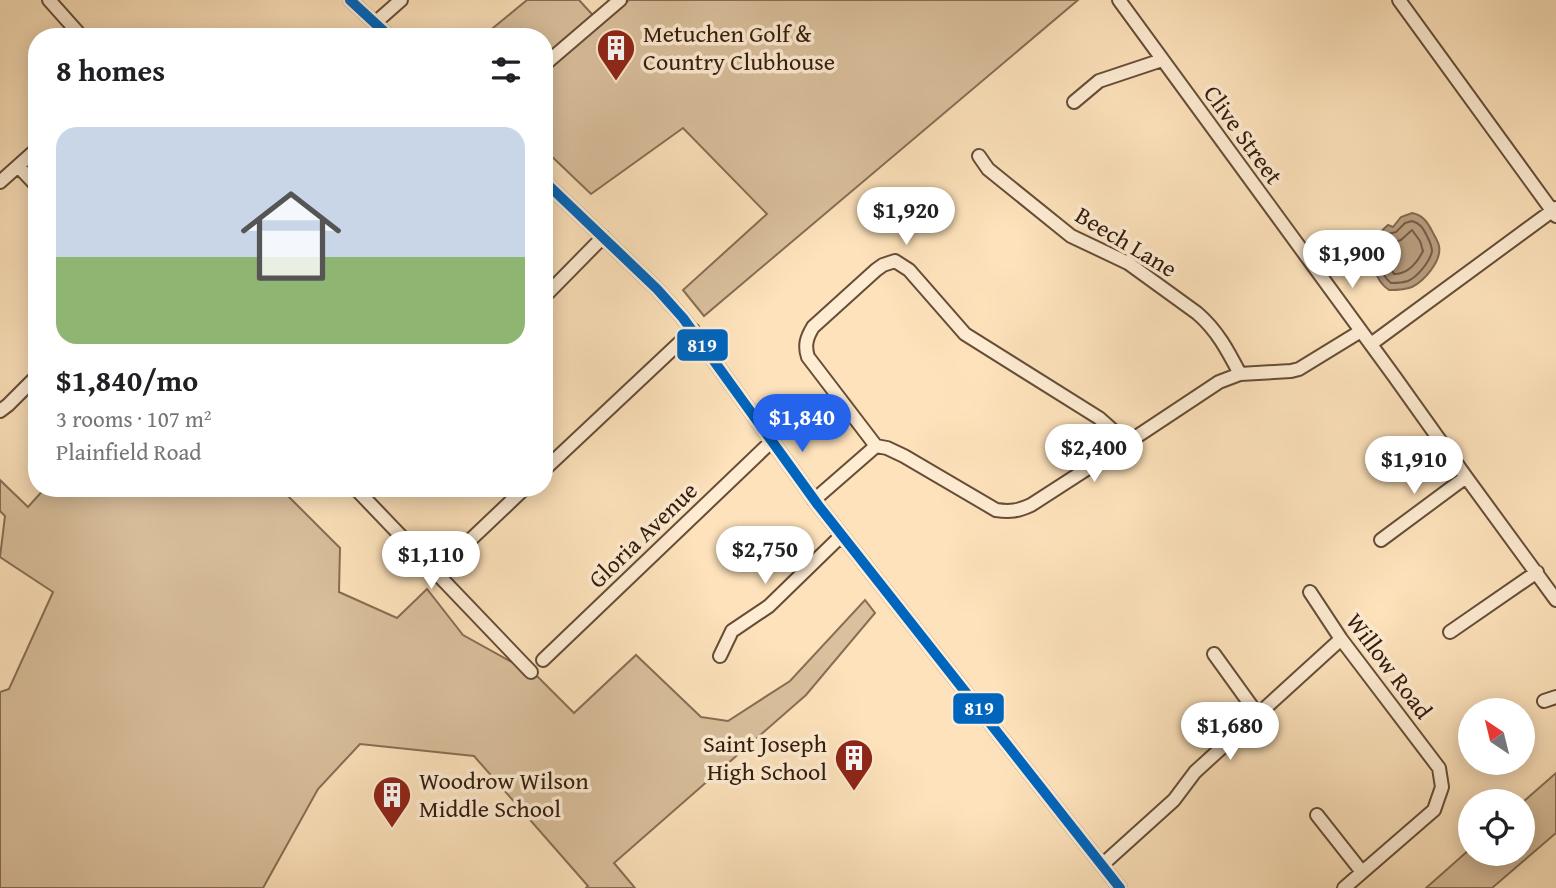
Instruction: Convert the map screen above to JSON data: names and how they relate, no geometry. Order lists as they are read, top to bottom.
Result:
{
  "streets": {
    "street": [
      "Clive Street",
      "Beech Lane",
      "Gloria Avenue",
      "Willow Road"
    ]
  },
  "places": {
    "building": ["Metuchen Golf & Country Clubhouse", "Saint Joseph High School", "Woodrow Wilson Middle School"]
  },
  "lines": ["transit line 819"],
  "north": "top left",
  "page": {
    "heading": "8 homes",
    "list": [
      {
        "name": "$1,840/mo",
        "note": "3 rooms · 107 m² · Plainfield Road"
      }
    ],
    "price": [
      "$1,920",
      "$1,900",
      "$1,840",
      "$2,400",
      "$1,910",
      "$2,750",
      "$1,110",
      "$1,680"
    ]
  }
}
